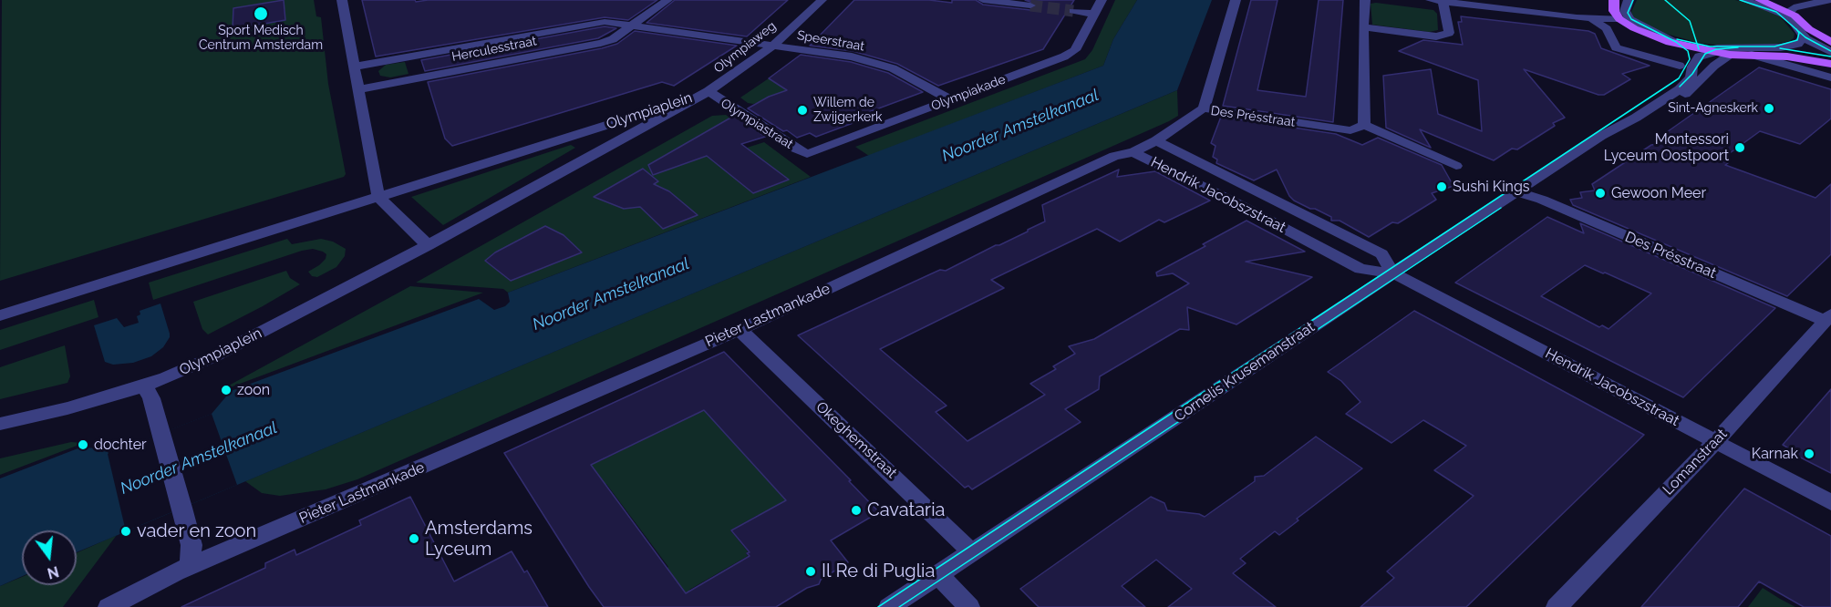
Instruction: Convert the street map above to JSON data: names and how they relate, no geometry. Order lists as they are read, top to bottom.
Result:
{
  "streets": {
    "street": [
      "Speerstraat",
      "Olympiaweg",
      "Herculesstraat",
      "Olympiakade",
      "Olympiaplein",
      "Des Présstraat",
      "Olympiastraat",
      "Hendrik Jacobszstraat",
      "Pieter Lastmankade",
      "Cornelis Krusemanstraat",
      "Okeghemstraat",
      "Lomanstraat"
    ]
  },
  "crossings": [
    ["Speerstraat", "Olympiaweg"],
    ["Speerstraat", "Herculesstraat"],
    ["Speerstraat", "Olympiakade"],
    ["Olympiaweg", "Olympiaplein"],
    ["Olympiaweg", "Olympiastraat"],
    ["Olympiakade", "Olympiastraat"],
    ["Olympiaplein", "Olympiastraat"],
    ["Des Présstraat", "Pieter Lastmankade"],
    ["Des Présstraat", "Cornelis Krusemanstraat"],
    ["Des Présstraat", "Lomanstraat"],
    ["Hendrik Jacobszstraat", "Pieter Lastmankade"],
    ["Hendrik Jacobszstraat", "Cornelis Krusemanstraat"],
    ["Hendrik Jacobszstraat", "Lomanstraat"],
    ["Pieter Lastmankade", "Okeghemstraat"],
    ["Cornelis Krusemanstraat", "Okeghemstraat"]
  ],
  "water": ["Noorder Amstelkanaal"],
  "places": [
    "Sport Medisch Centrum Amsterdam",
    "Sint-Agneskerk",
    "Willem de Zwijgerkerk",
    "Montessori Lyceum Oostpoort",
    "Sushi Kings",
    "Gewoon Meer",
    "zoon",
    "dochter",
    "Karnak",
    "Cavataria",
    "vader en zoon",
    "Amsterdams Lyceum",
    "Il Re di Puglia"
  ],
  "north": "bottom"
}
